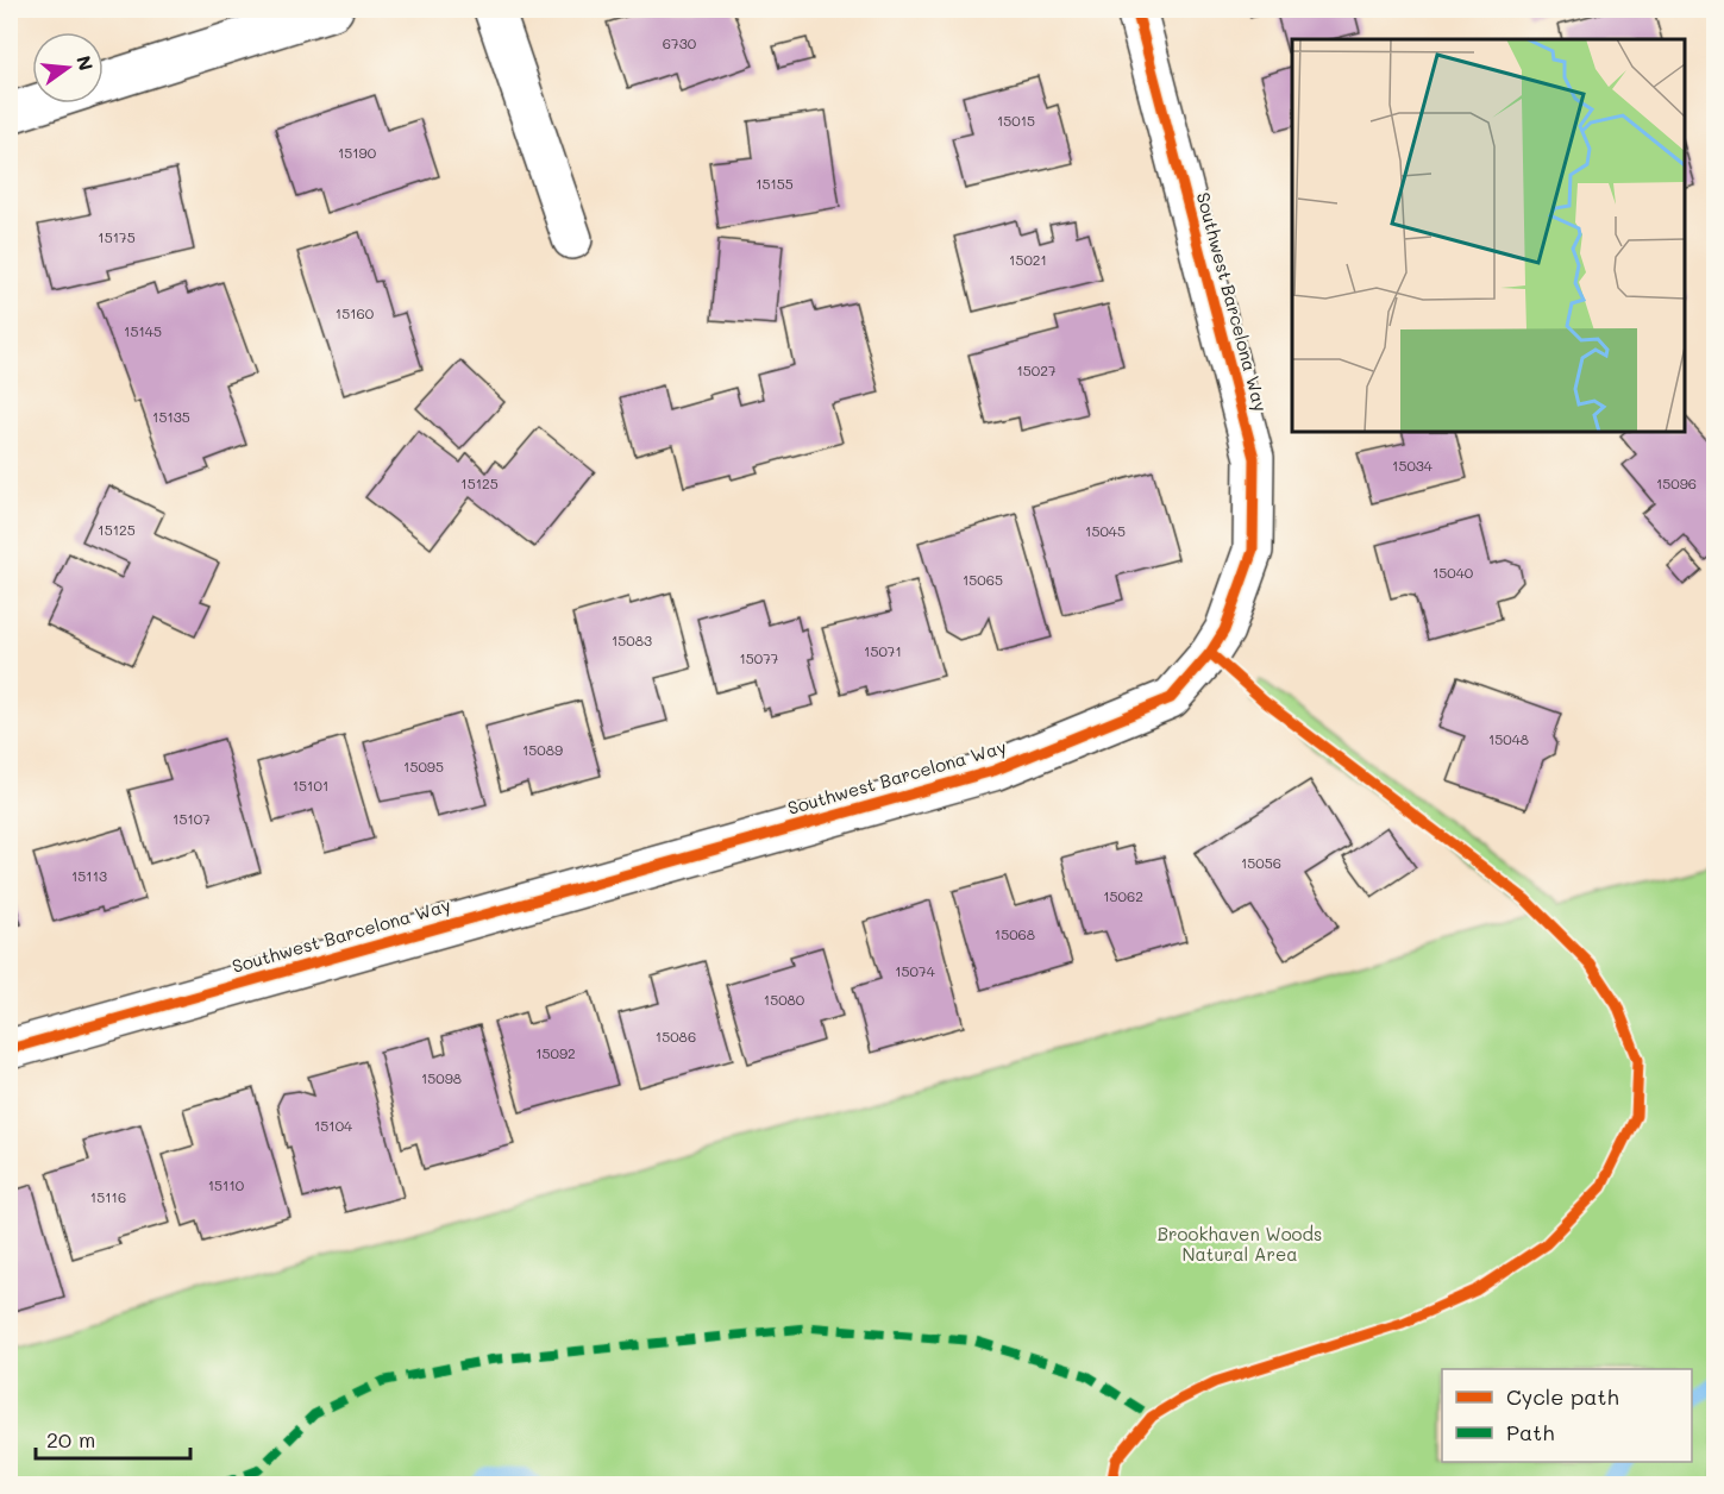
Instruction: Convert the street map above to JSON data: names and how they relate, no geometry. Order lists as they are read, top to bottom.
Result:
{
  "streets": {
    "street": ["Southwest Barcelona Way"]
  },
  "parks": ["Brookhaven Woods Natural Area"],
  "house_numbers": [
    "6730",
    "15015",
    "15190",
    "15155",
    "15175",
    "15021",
    "15160",
    "15145",
    "15027",
    "15135",
    "15034",
    "15125",
    "15096",
    "15125",
    "15045",
    "15040",
    "15065",
    "15083",
    "15071",
    "15077",
    "15048",
    "15089",
    "15095",
    "15101",
    "15107",
    "15056",
    "15113",
    "15062",
    "15068",
    "15074",
    "15080",
    "15086",
    "15092",
    "15098",
    "15104",
    "15110",
    "15116"
  ],
  "legend": ["Cycle path", "Path"],
  "scale_bar": "20 m",
  "north": "right"
}
